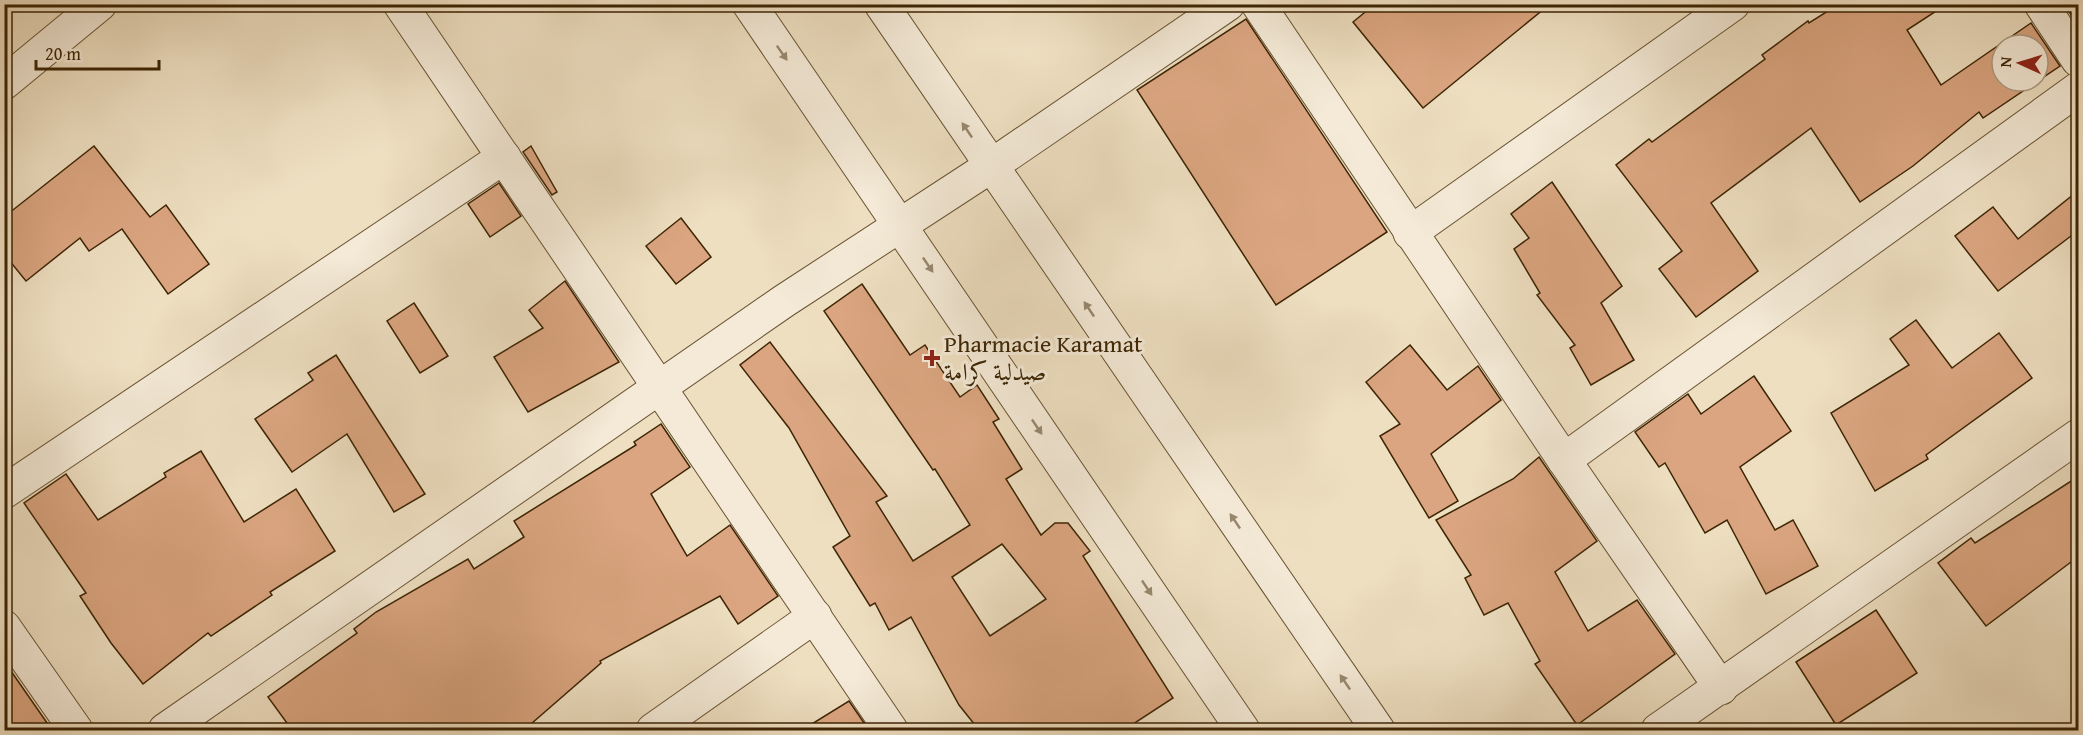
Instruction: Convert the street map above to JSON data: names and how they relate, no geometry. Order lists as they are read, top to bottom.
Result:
{
  "places": {
    "health": ["Pharmacie Karamat صيدلية كرامة"]
  },
  "scale_bar": "20 m",
  "north": "left"
}
